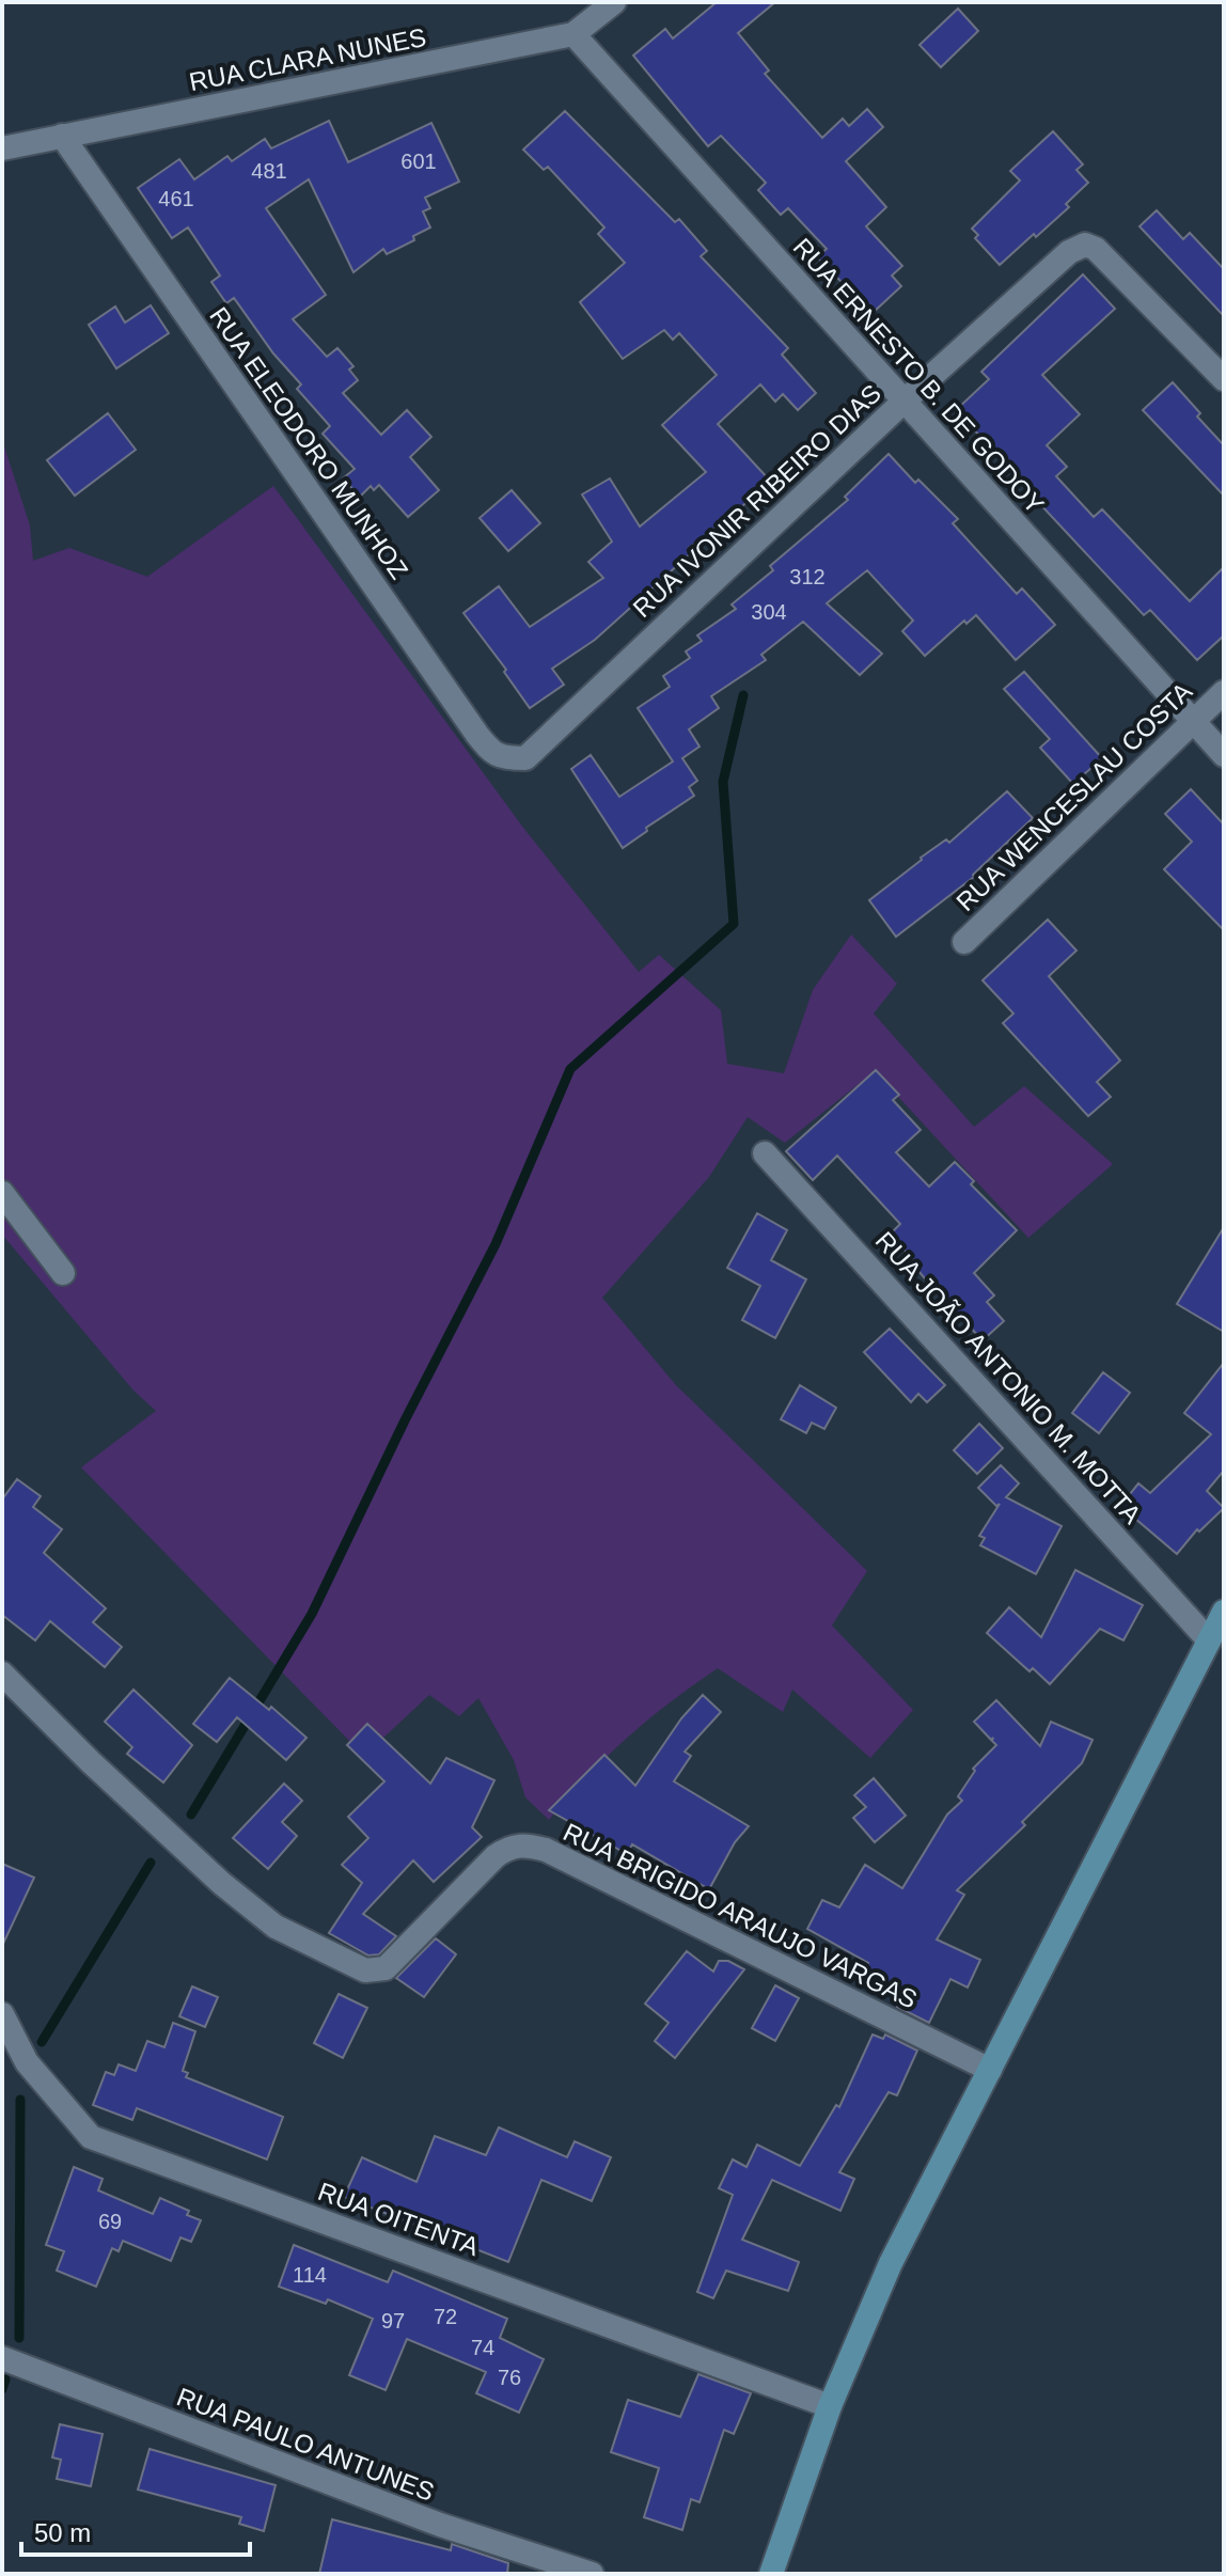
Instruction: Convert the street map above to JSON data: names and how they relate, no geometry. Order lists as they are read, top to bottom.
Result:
{
  "streets": {
    "street": [
      "RUA CLARA NUNES",
      "RUA ERNESTO B. DE GODOY",
      "RUA ELEODORO MUNHOZ",
      "RUA IVONIR RIBEIRO DIAS",
      "RUA WENCESLAU COSTA",
      "RUA JOÃO ANTONIO M. MOTTA",
      "RUA BRIGIDO ARAUJO VARGAS",
      "RUA OITENTA",
      "RUA PAULO ANTUNES"
    ]
  },
  "crossings": [
    ["RUA CLARA NUNES", "RUA ERNESTO B. DE GODOY"],
    ["RUA CLARA NUNES", "RUA ELEODORO MUNHOZ"],
    ["RUA ERNESTO B. DE GODOY", "RUA IVONIR RIBEIRO DIAS"],
    ["RUA ERNESTO B. DE GODOY", "RUA WENCESLAU COSTA"],
    ["RUA ELEODORO MUNHOZ", "RUA IVONIR RIBEIRO DIAS"]
  ],
  "house_numbers": [
    "601",
    "481",
    "461",
    "312",
    "304",
    "69",
    "114",
    "72",
    "97",
    "74",
    "76"
  ],
  "scale_bar": "50 m"
}
